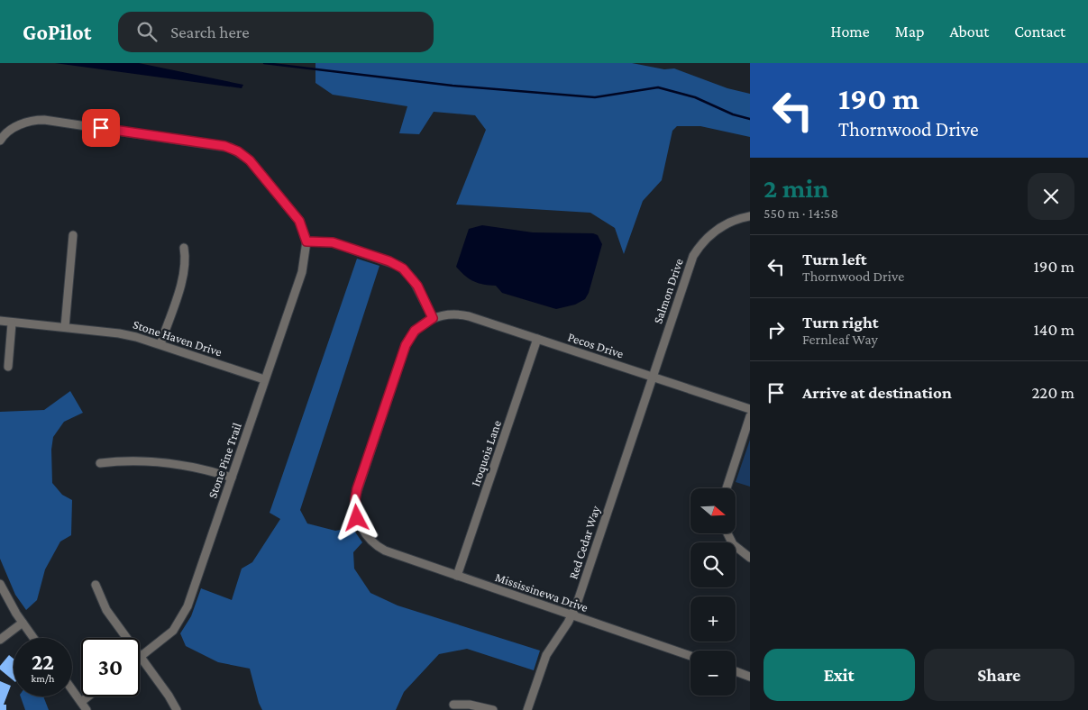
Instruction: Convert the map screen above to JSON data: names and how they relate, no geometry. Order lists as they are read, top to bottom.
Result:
{
  "streets": {
    "street": [
      "Salmon Drive",
      "Stone Haven Drive",
      "Pecos Drive",
      "Iroquois Lane",
      "Stone Pine Trail",
      "Red Cedar Way",
      "Mississinewa Drive"
    ]
  },
  "crossings": [
    ["Salmon Drive", "Pecos Drive"],
    ["Salmon Drive", "Red Cedar Way"],
    ["Stone Haven Drive", "Stone Pine Trail"],
    ["Pecos Drive", "Iroquois Lane"],
    ["Pecos Drive", "Red Cedar Way"],
    ["Pecos Drive", "Mississinewa Drive"],
    ["Iroquois Lane", "Mississinewa Drive"],
    ["Red Cedar Way", "Mississinewa Drive"]
  ],
  "north": "right",
  "page": {
    "header": "GoPilot",
    "search": "Search here",
    "nav": [
      "Home",
      "Map",
      "About",
      "Contact"
    ],
    "turn": ["190 m", "Thornwood Drive"],
    "heading": ["2 min", "550 m · 14:58"],
    "list": [
      {
        "name": "Turn left",
        "note": "Thornwood Drive",
        "value": "190 m"
      },
      {
        "name": "Turn right",
        "note": "Fernleaf Way",
        "value": "140 m"
      },
      {
        "name": "Arrive at destination",
        "value": "220 m"
      }
    ],
    "map_buttons": ["+", "−"],
    "speed": "22 km/h",
    "limit": "30",
    "buttons": ["Exit", "Share"]
  }
}
